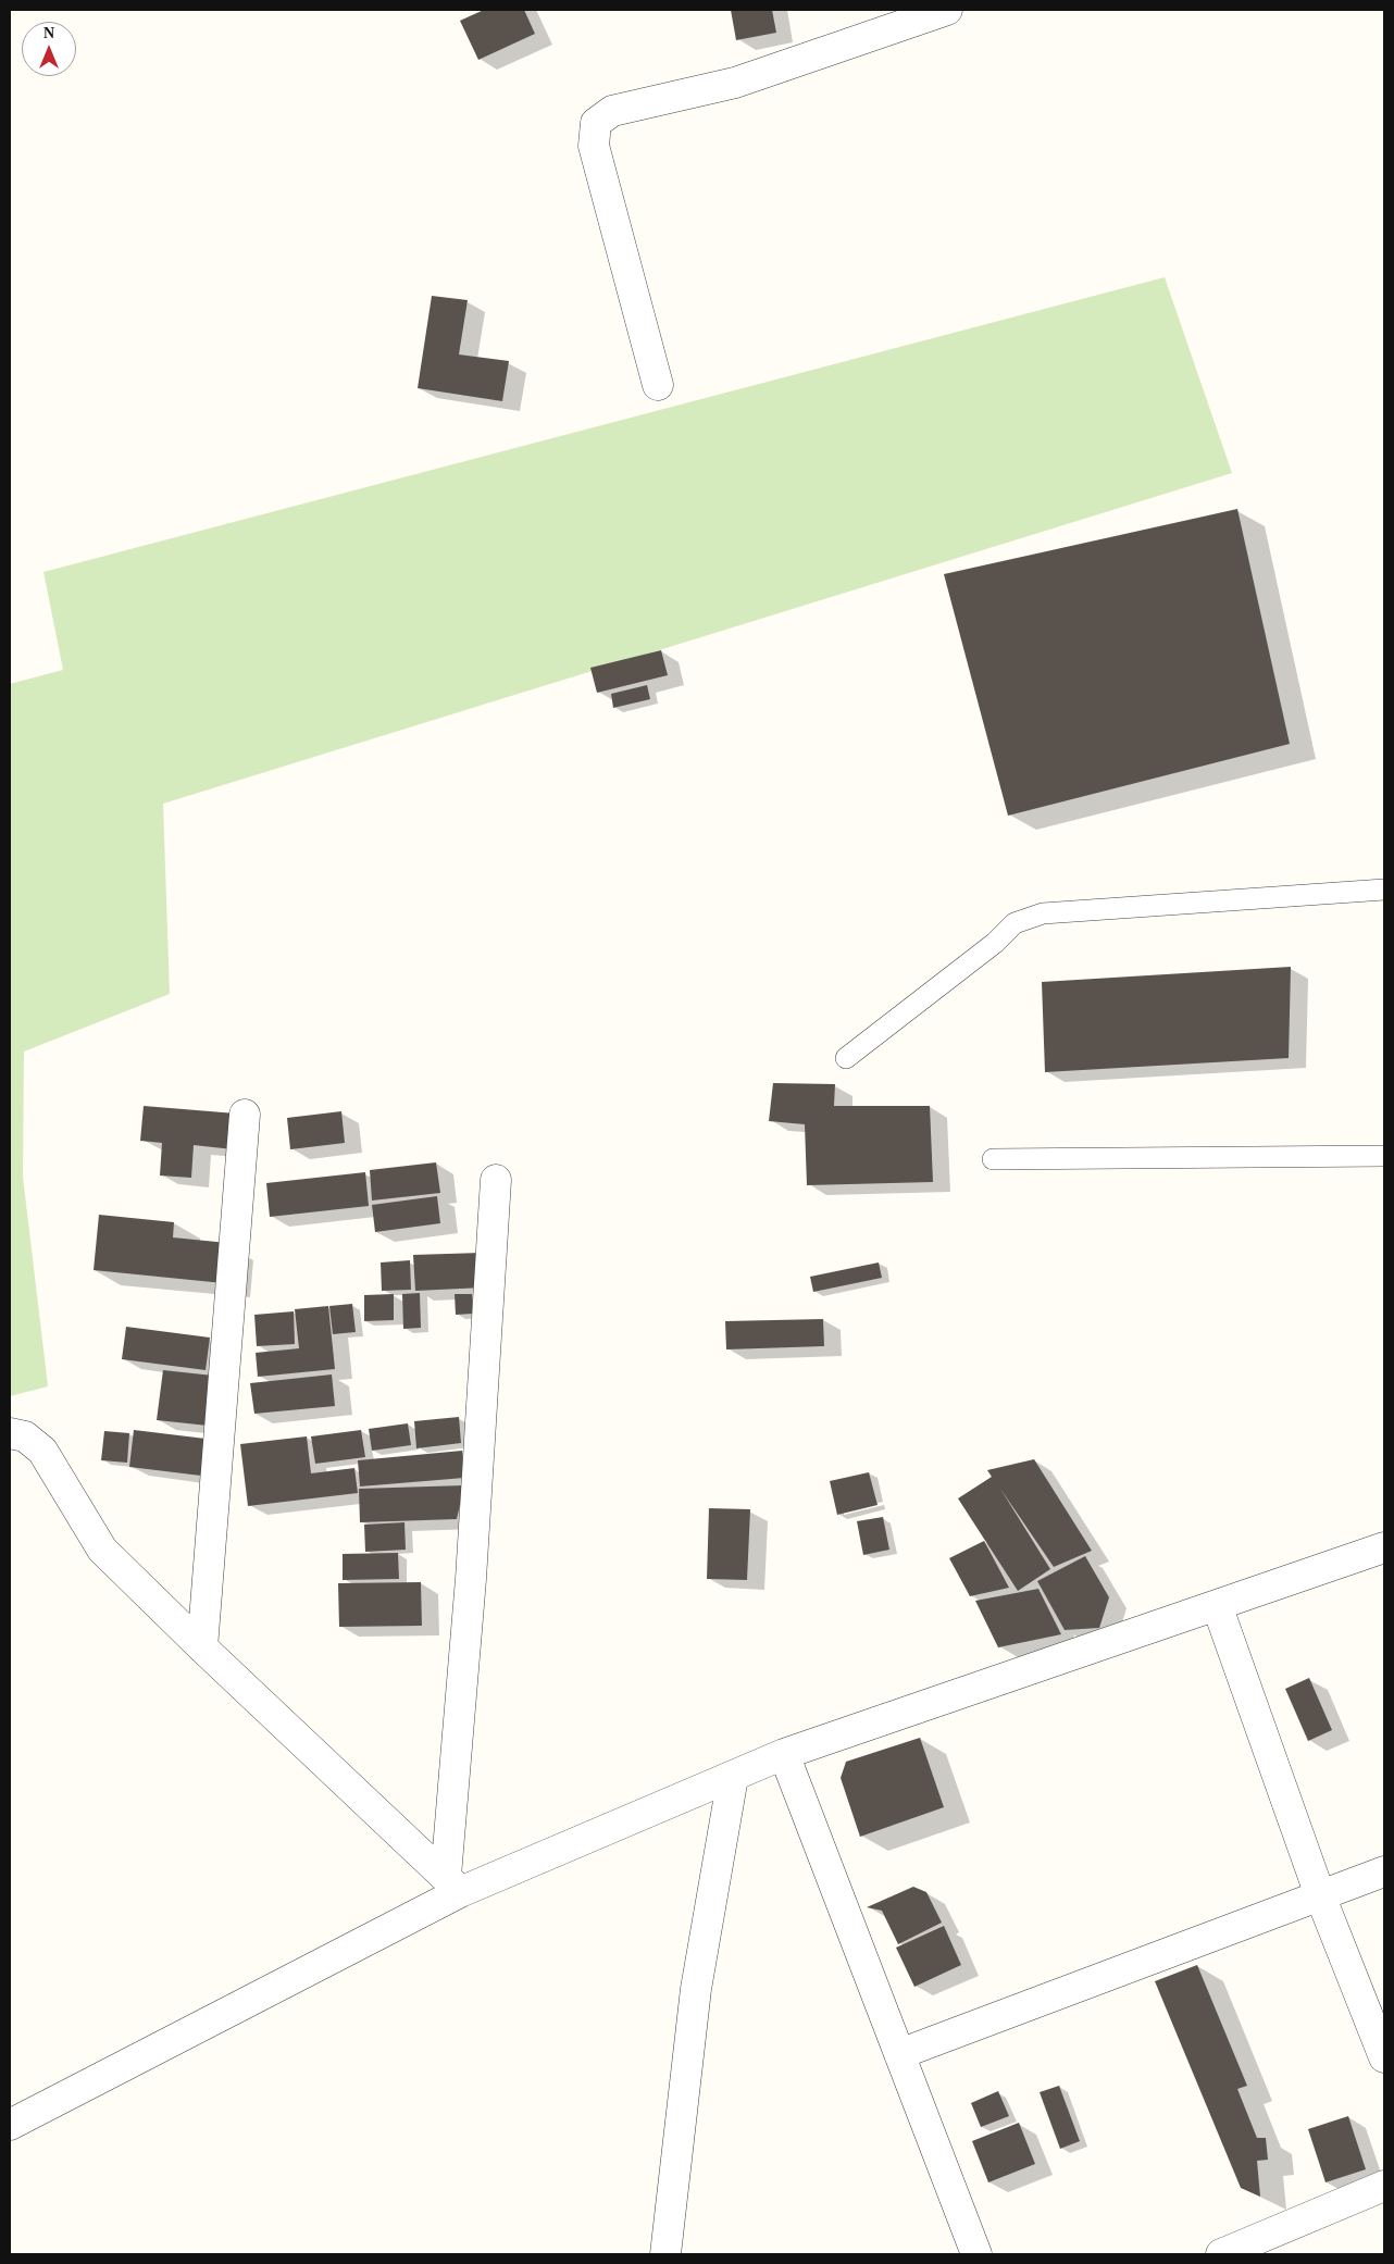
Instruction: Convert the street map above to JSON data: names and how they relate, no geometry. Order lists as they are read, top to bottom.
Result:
{
  "north": "top"
}
